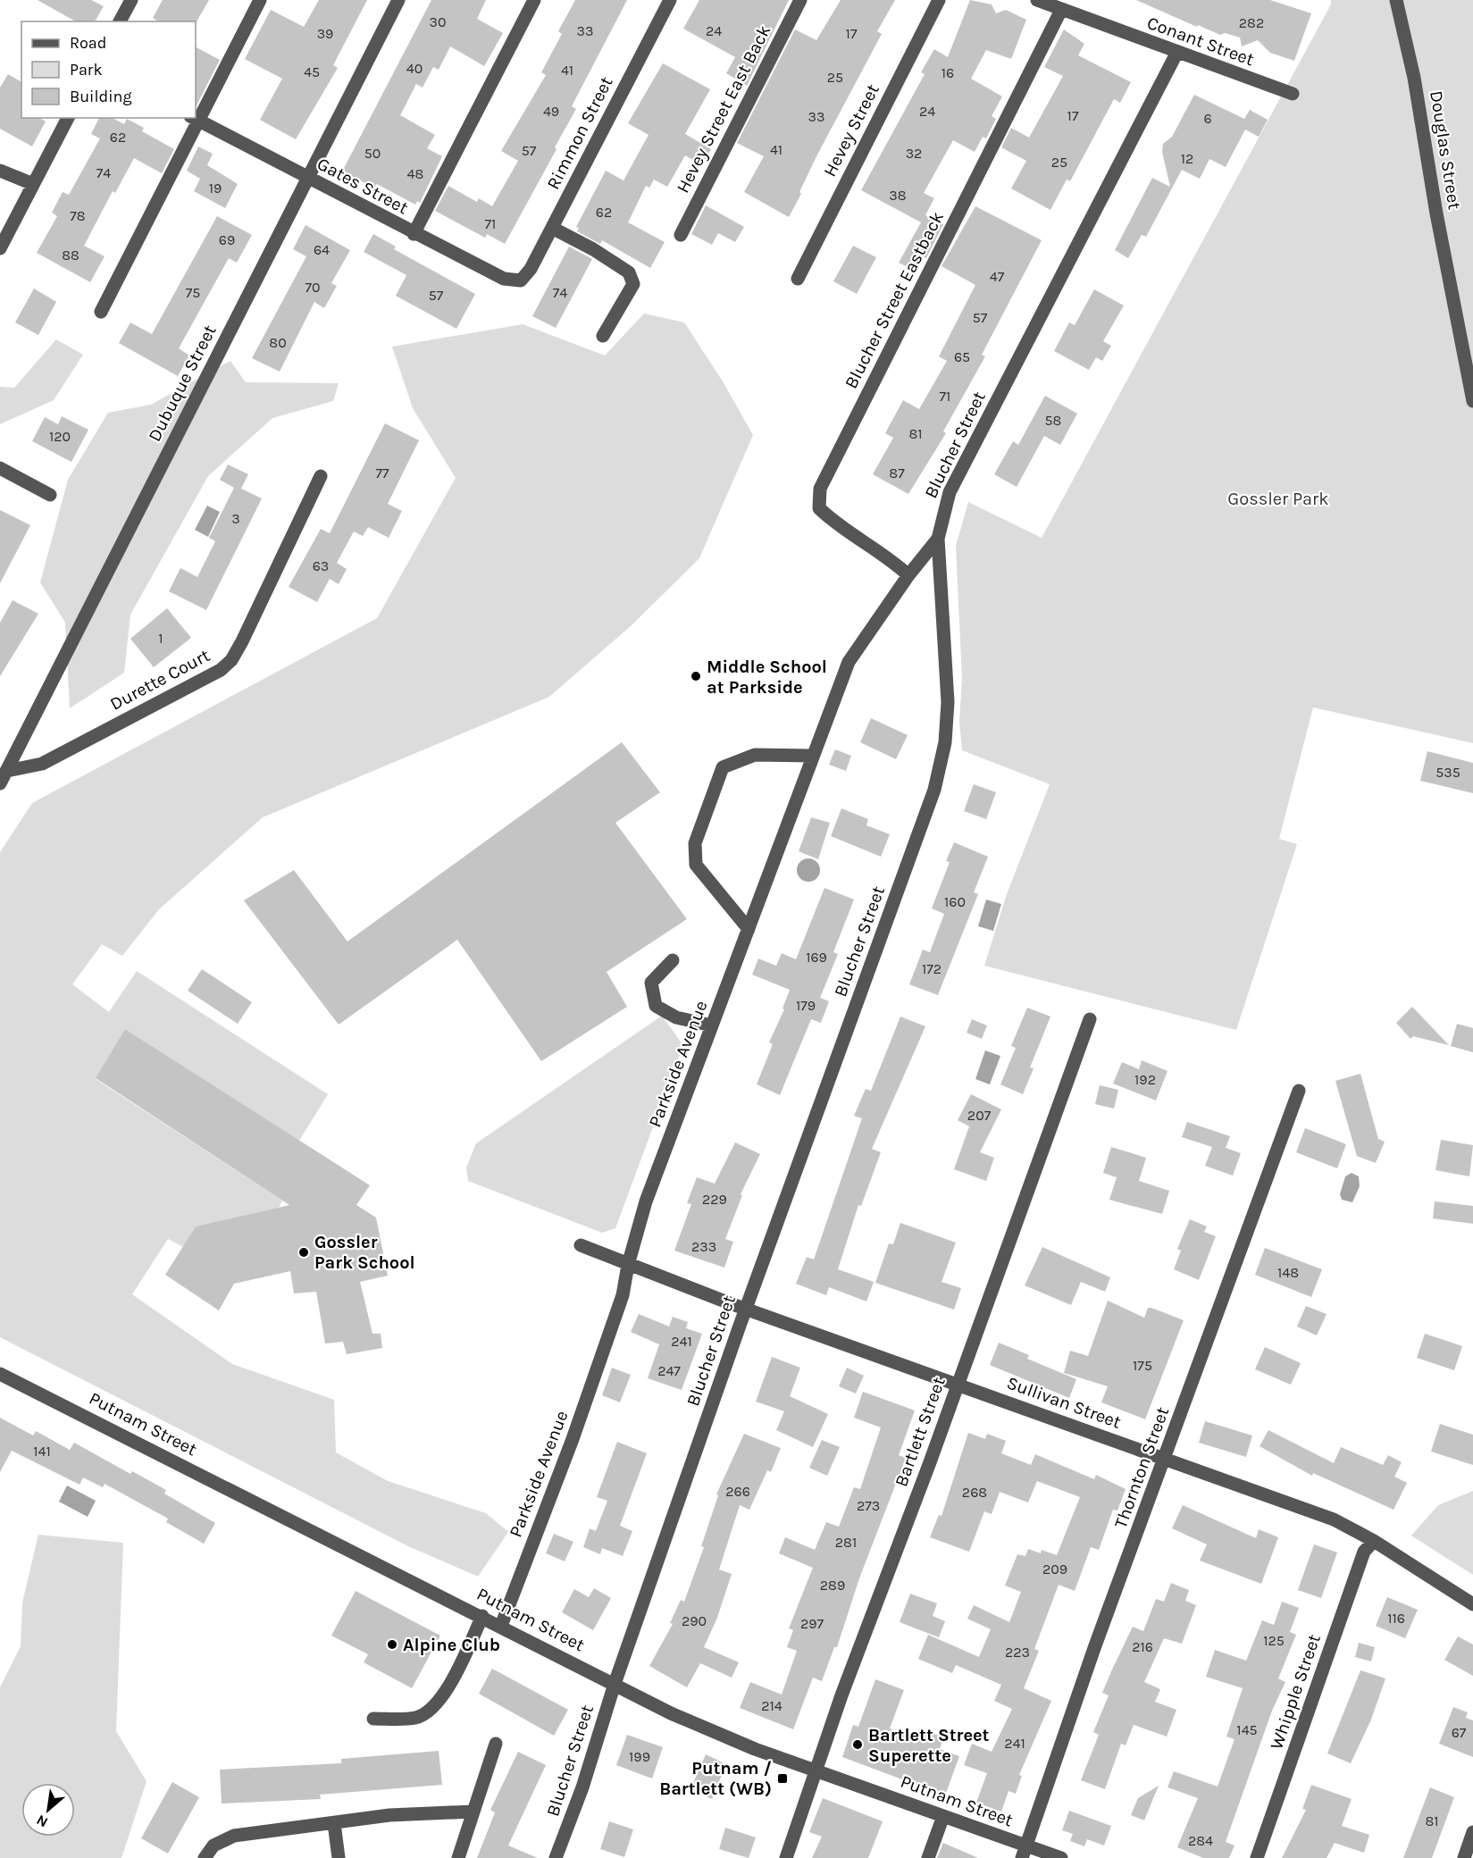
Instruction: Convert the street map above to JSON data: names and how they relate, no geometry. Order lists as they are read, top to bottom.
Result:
{
  "streets": {
    "street": [
      "Conant Street",
      "Hevey Street East Back",
      "Hevey Street",
      "Rimmon Street",
      "Douglas Street",
      "Gates Street",
      "Blucher Street Eastback",
      "Dubuque Street",
      "Blucher Street",
      "Durette Court",
      "Parkside Avenue",
      "Sullivan Street",
      "Putnam Street",
      "Bartlett Street",
      "Thornton Street",
      "Whipple Street"
    ]
  },
  "crossings": [
    ["Conant Street", "Blucher Street Eastback"],
    ["Conant Street", "Blucher Street"],
    ["Rimmon Street", "Gates Street"],
    ["Gates Street", "Dubuque Street"],
    ["Blucher Street Eastback", "Parkside Avenue"],
    ["Dubuque Street", "Durette Court"],
    ["Blucher Street", "Parkside Avenue"],
    ["Blucher Street", "Sullivan Street"],
    ["Blucher Street", "Putnam Street"],
    ["Parkside Avenue", "Sullivan Street"],
    ["Parkside Avenue", "Putnam Street"],
    ["Sullivan Street", "Bartlett Street"],
    ["Sullivan Street", "Thornton Street"],
    ["Sullivan Street", "Whipple Street"],
    ["Putnam Street", "Bartlett Street"],
    ["Putnam Street", "Thornton Street"]
  ],
  "parks": ["Gossler Park"],
  "places": {
    "other": [
      "Middle School at Parkside",
      "Gossler Park School",
      "Alpine Club",
      "Bartlett Street Superette"
    ],
    "transit": ["Putnam / Bartlett (WB)"]
  },
  "house_numbers": [
    "30",
    "282",
    "33",
    "24",
    "39",
    "17",
    "40",
    "41",
    "45",
    "16",
    "25",
    "49",
    "24",
    "17",
    "33",
    "6",
    "62",
    "41",
    "57",
    "50",
    "32",
    "12",
    "25",
    "74",
    "48",
    "19",
    "38",
    "62",
    "78",
    "71",
    "69",
    "64",
    "88",
    "47",
    "70",
    "75",
    "74",
    "57",
    "57",
    "80",
    "65",
    "71",
    "58",
    "81",
    "120",
    "77",
    "87",
    "3",
    "63",
    "1",
    "535",
    "160",
    "169",
    "172",
    "179",
    "192",
    "207",
    "229",
    "233",
    "148",
    "241",
    "175",
    "247",
    "141",
    "266",
    "268",
    "273",
    "281",
    "209",
    "289",
    "116",
    "290",
    "297",
    "125",
    "216",
    "223",
    "214",
    "145",
    "67",
    "241",
    "199",
    "81",
    "284"
  ],
  "legend": ["Road", "Park", "Building"],
  "north": "bottom left"
}
